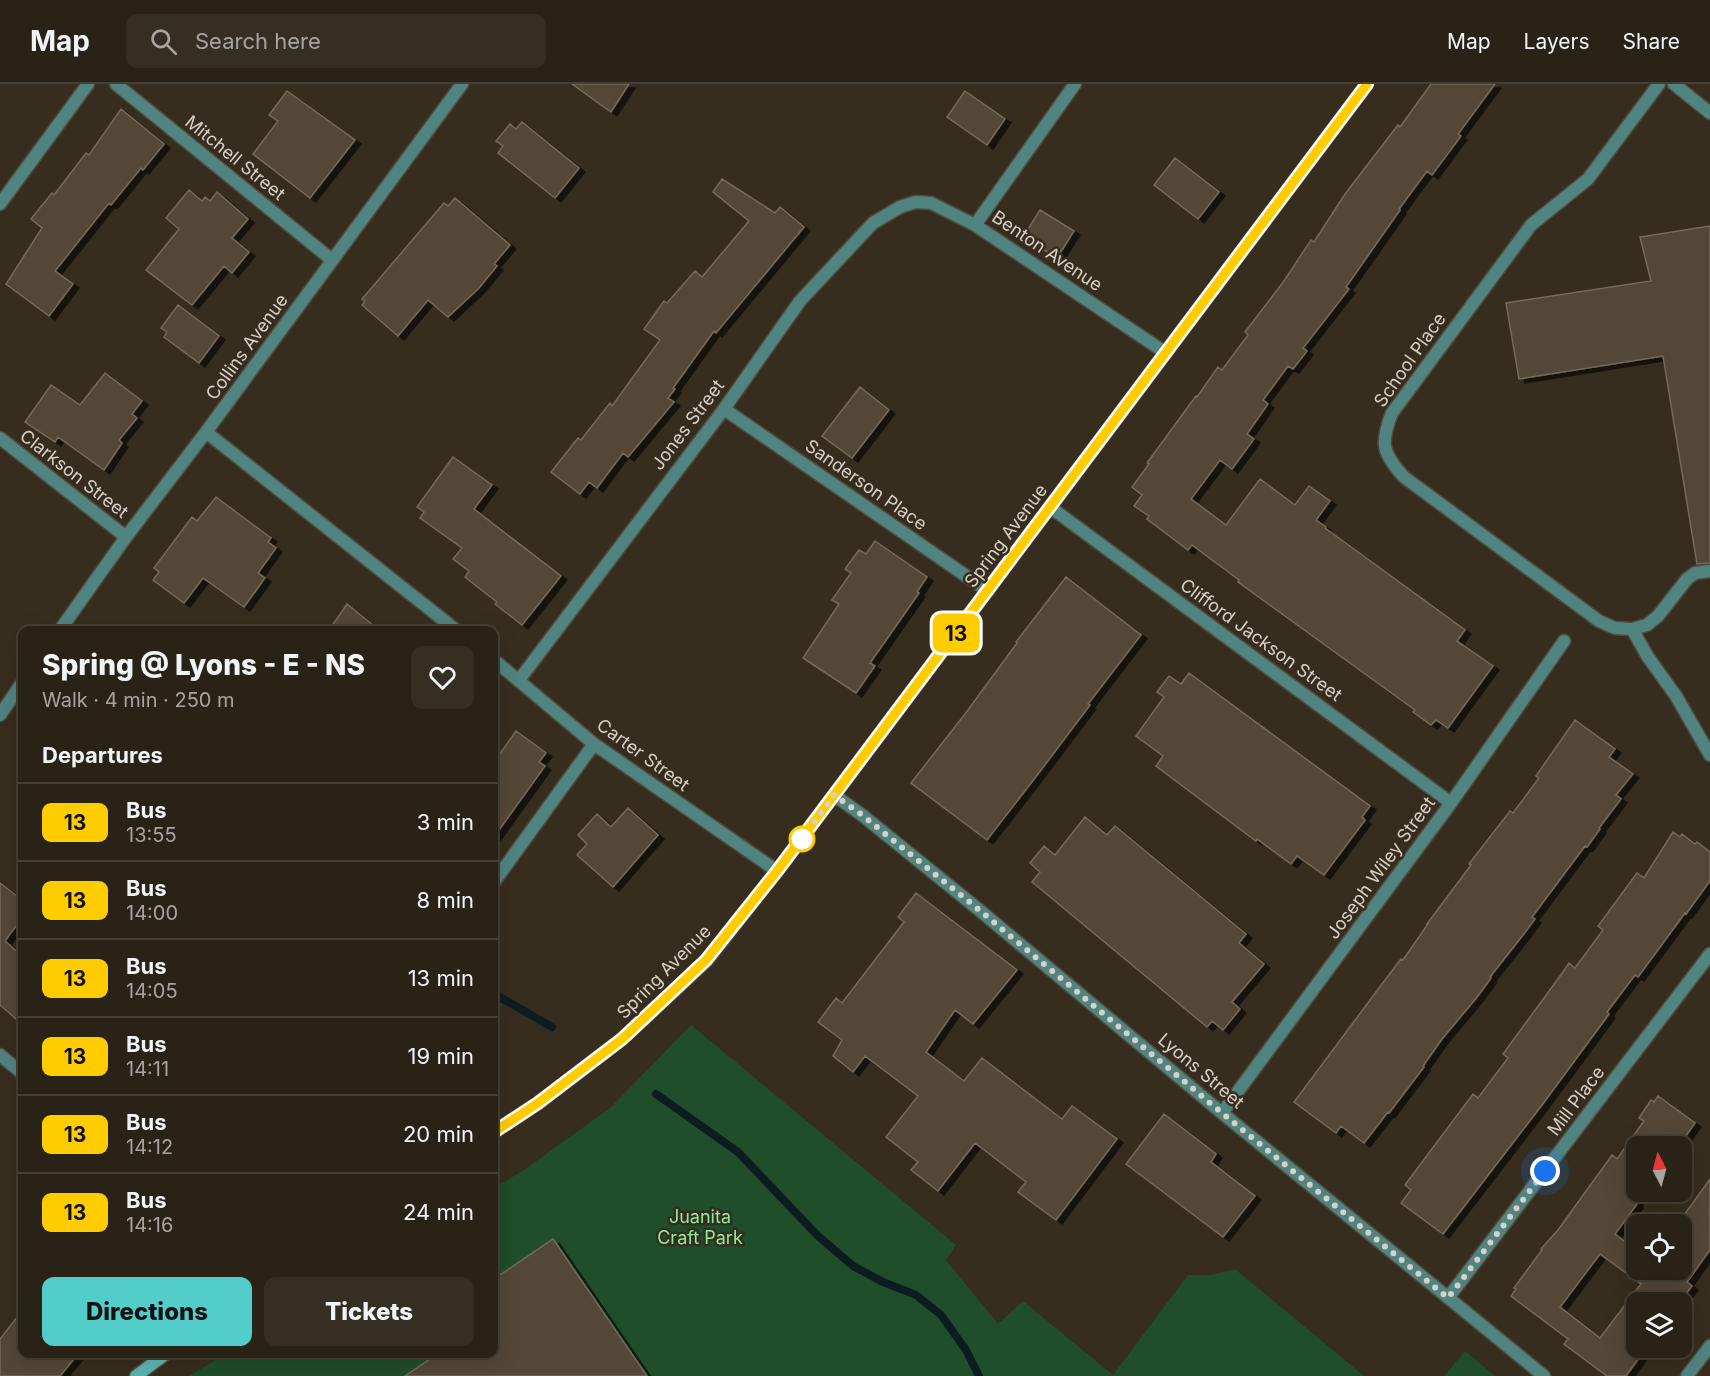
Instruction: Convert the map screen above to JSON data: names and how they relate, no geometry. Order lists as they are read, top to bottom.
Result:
{
  "streets": {
    "street": [
      "Mitchell Street",
      "Benton Avenue",
      "Collins Avenue",
      "School Place",
      "Jones Street",
      "Clarkson Street",
      "Sanderson Place",
      "Spring Avenue",
      "Clifford Jackson Street",
      "Carter Street",
      "Joseph Wiley Street",
      "Lyons Street",
      "Mill Place"
    ]
  },
  "crossings": [
    ["Mitchell Street", "Collins Avenue"],
    ["Benton Avenue", "Jones Street"],
    ["Benton Avenue", "Spring Avenue"],
    ["Collins Avenue", "Clarkson Street"],
    ["Jones Street", "Sanderson Place"],
    ["Jones Street", "Carter Street"],
    ["Sanderson Place", "Spring Avenue"],
    ["Spring Avenue", "Clifford Jackson Street"],
    ["Spring Avenue", "Carter Street"],
    ["Spring Avenue", "Lyons Street"],
    ["Clifford Jackson Street", "Joseph Wiley Street"],
    ["Joseph Wiley Street", "Lyons Street"],
    ["Lyons Street", "Mill Place"]
  ],
  "parks": ["Juanita Craft Park"],
  "lines": ["bus line 13"],
  "north": "top",
  "page": {
    "header": "Map",
    "search": "Search here",
    "nav": ["Map", "Layers", "Share"],
    "on_map": "13",
    "heading": [
      ["Spring @ Lyons - E - NS", "Walk · 4 min · 250 m"],
      "Departures"
    ],
    "list": [
      {
        "mark": "13",
        "name": "Bus",
        "note": "13:55",
        "value": "3 min"
      },
      {
        "mark": "13",
        "name": "Bus",
        "note": "14:00",
        "value": "8 min"
      },
      {
        "mark": "13",
        "name": "Bus",
        "note": "14:05",
        "value": "13 min"
      },
      {
        "mark": "13",
        "name": "Bus",
        "note": "14:11",
        "value": "19 min"
      },
      {
        "mark": "13",
        "name": "Bus",
        "note": "14:12",
        "value": "20 min"
      },
      {
        "mark": "13",
        "name": "Bus",
        "note": "14:16",
        "value": "24 min"
      }
    ],
    "buttons": ["Directions", "Tickets"]
  }
}
